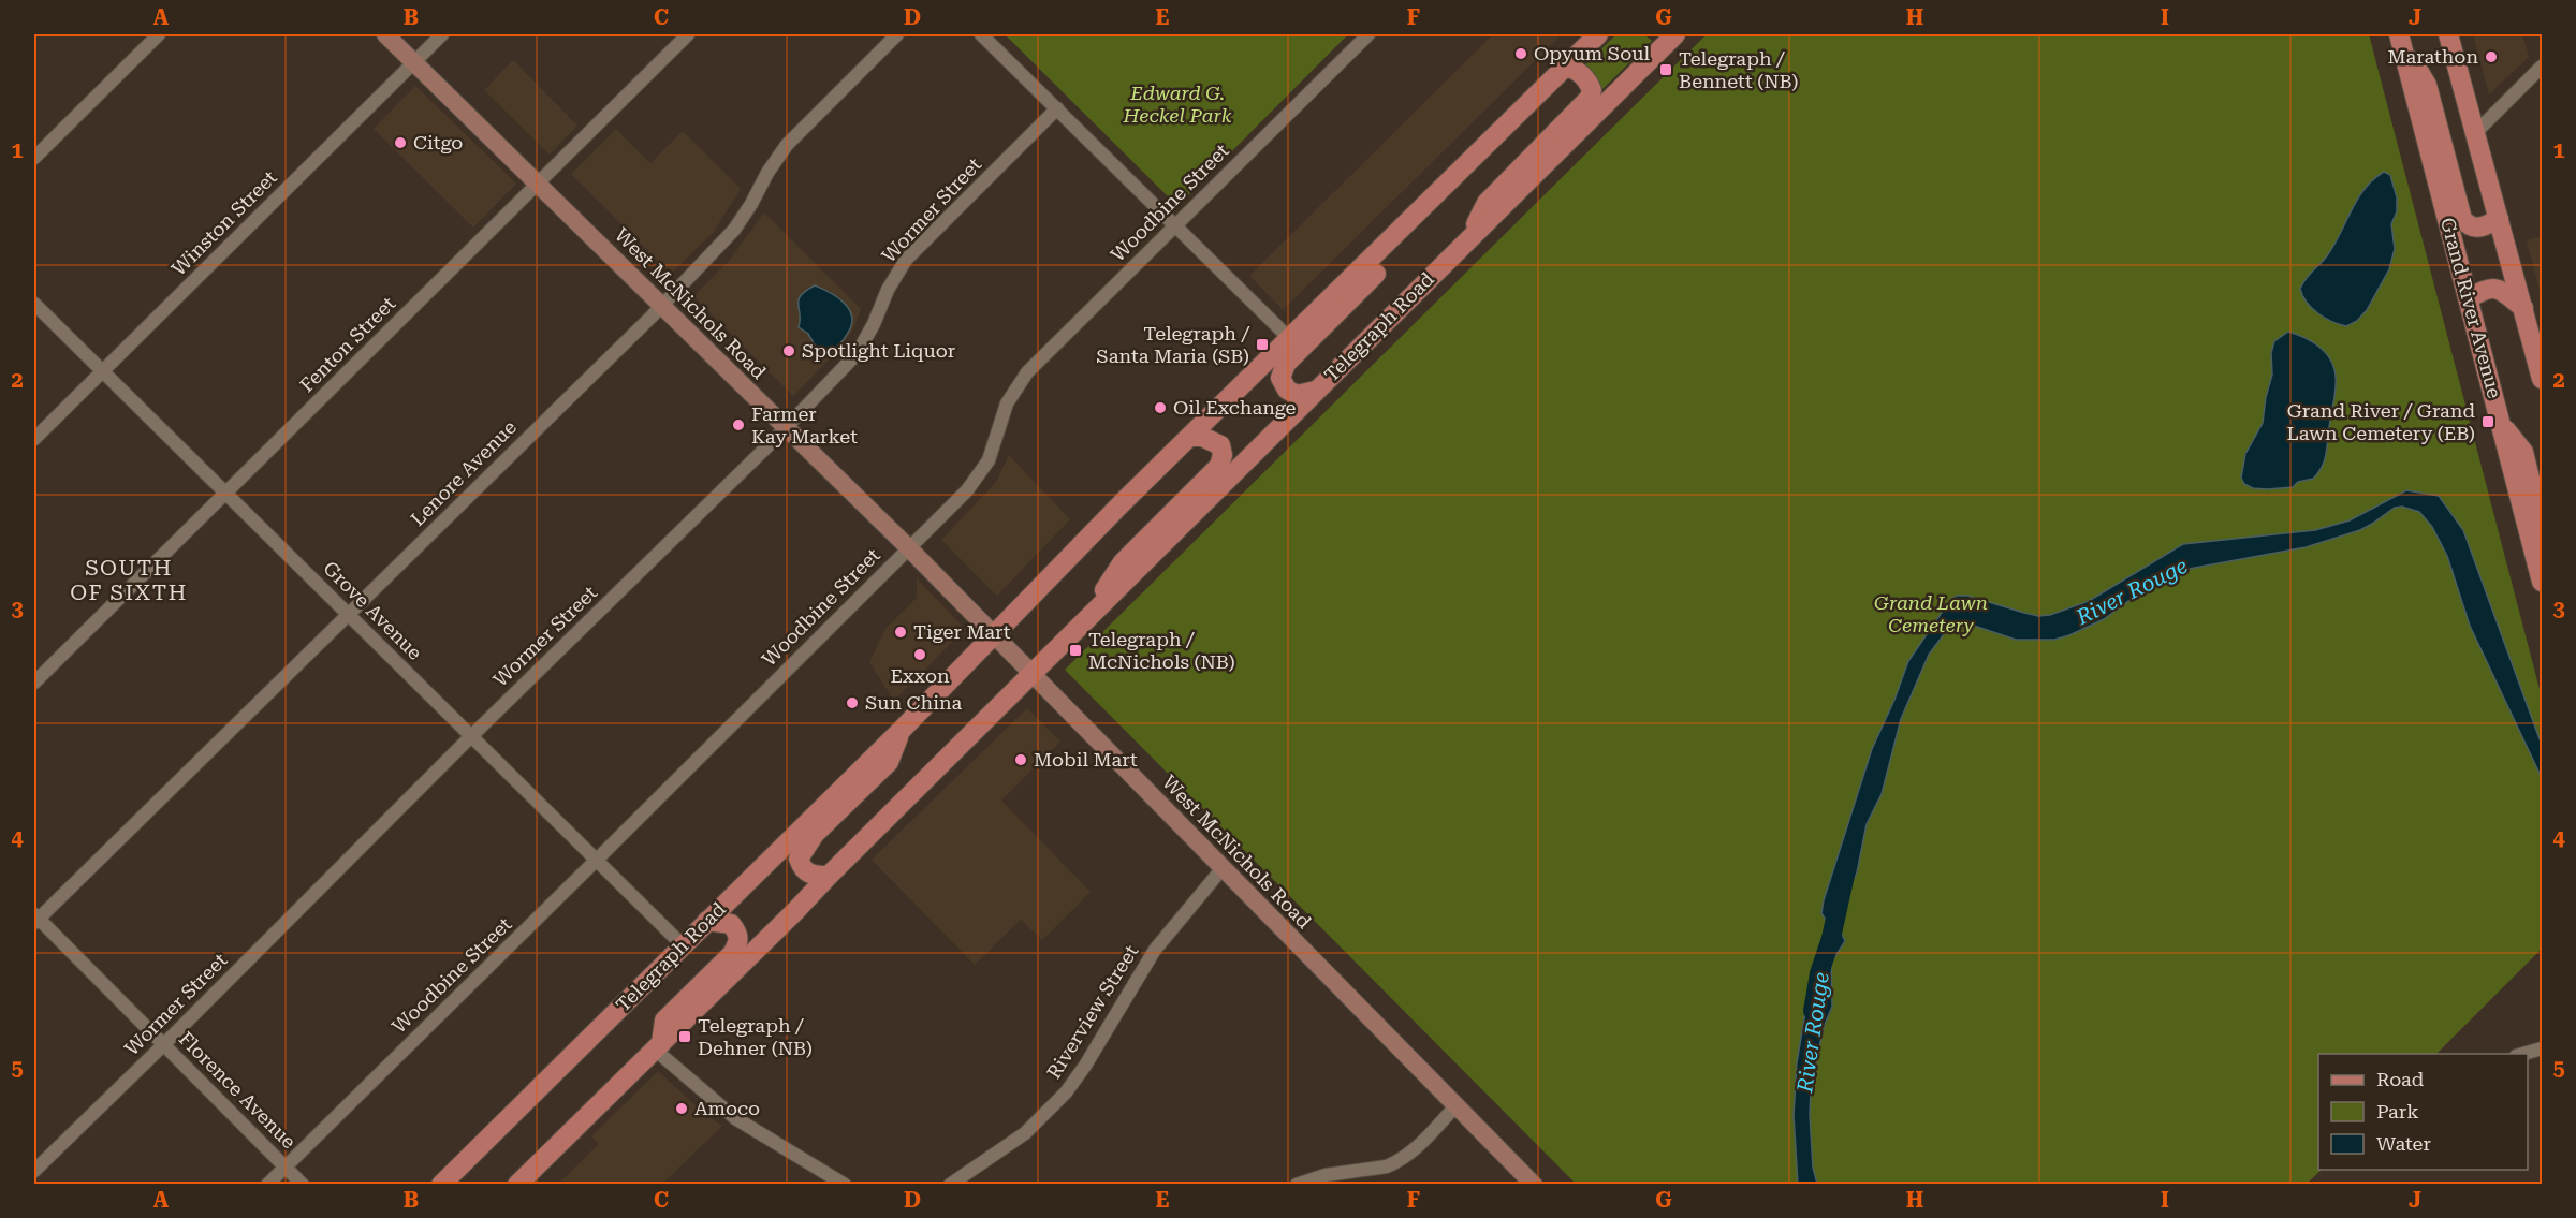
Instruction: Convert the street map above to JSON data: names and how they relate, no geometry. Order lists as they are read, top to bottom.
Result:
{
  "streets": {
    "main road": ["West McNichols Road", "Grand River Avenue", "Telegraph Road"],
    "street": [
      "Woodbine Street",
      "Wormer Street",
      "Winston Street",
      "Fenton Street",
      "Lenore Avenue",
      "Grove Avenue",
      "Riverview Street",
      "Florence Avenue"
    ]
  },
  "crossings": [
    ["Woodbine Street", "West McNichols Road"],
    ["Woodbine Street", "Grove Avenue"],
    ["Woodbine Street", "Florence Avenue"],
    ["Wormer Street", "West McNichols Road"],
    ["Wormer Street", "Grove Avenue"],
    ["Wormer Street", "Florence Avenue"],
    ["Winston Street", "West McNichols Road"],
    ["Winston Street", "Grove Avenue"],
    ["West McNichols Road", "Telegraph Road"],
    ["West McNichols Road", "Fenton Street"],
    ["West McNichols Road", "Lenore Avenue"],
    ["West McNichols Road", "Riverview Street"],
    ["Telegraph Road", "Grove Avenue"],
    ["Fenton Street", "Grove Avenue"],
    ["Lenore Avenue", "Grove Avenue"],
    ["Lenore Avenue", "Florence Avenue"]
  ],
  "districts": ["SOUTH OF SIXTH"],
  "water": ["River Rouge"],
  "parks": ["Edward G. Heckel Park", "Grand Lawn Cemetery"],
  "places": {
    "other": [
      "Opyum Soul",
      "Marathon",
      "Citgo",
      "Spotlight Liquor",
      "Oil Exchange",
      "Farmer Kay Market",
      "Tiger Mart",
      "Exxon",
      "Sun China",
      "Mobil Mart",
      "Amoco"
    ],
    "transit": [
      "Telegraph / Bennett (NB)",
      "Telegraph / Santa Maria (SB)",
      "Grand River / Grand Lawn Cemetery (EB)",
      "Telegraph / McNichols (NB)",
      "Telegraph / Dehner (NB)"
    ]
  },
  "legend": ["Road", "Park", "Water"],
  "grid": {
    "columns": [
      "A",
      "B",
      "C",
      "D",
      "E",
      "F",
      "G",
      "H",
      "I",
      "J"
    ],
    "rows": [
      "1",
      "2",
      "3",
      "4",
      "5"
    ]
  }
}
